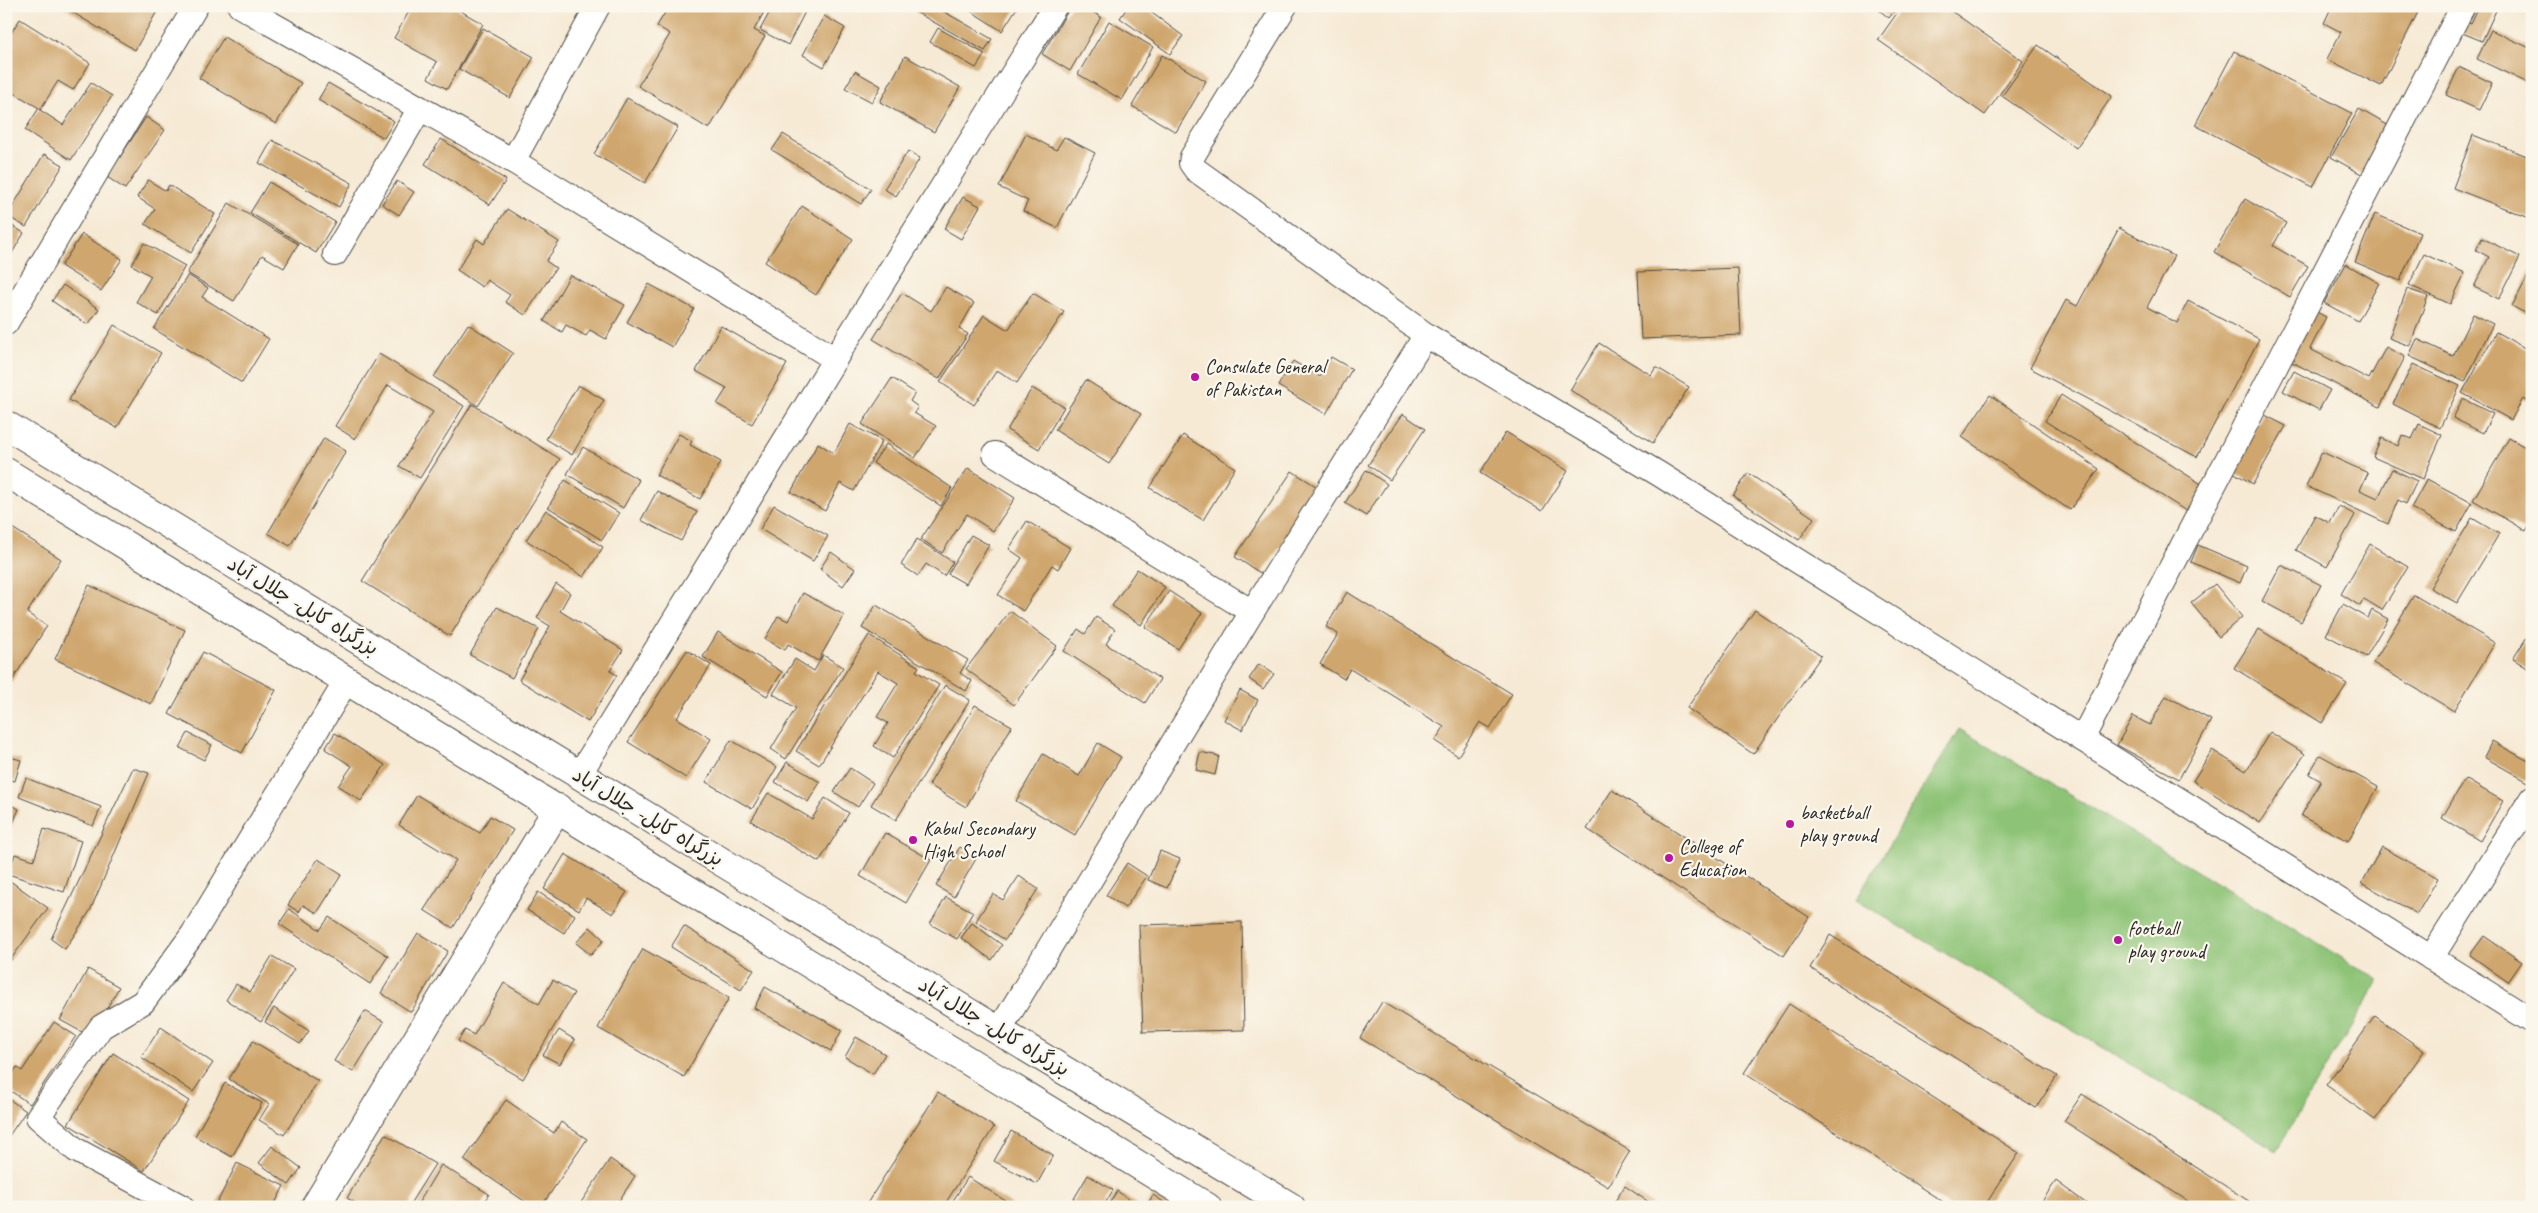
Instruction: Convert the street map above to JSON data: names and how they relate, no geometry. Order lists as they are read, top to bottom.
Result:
{
  "streets": {
    "main road": ["بزرگراه کابل- جلال آباد"]
  },
  "places": [
    "Consulate General of Pakistan",
    "basketball play ground",
    "Kabul Secondary High School",
    "College of Education",
    "football play ground"
  ]
}
